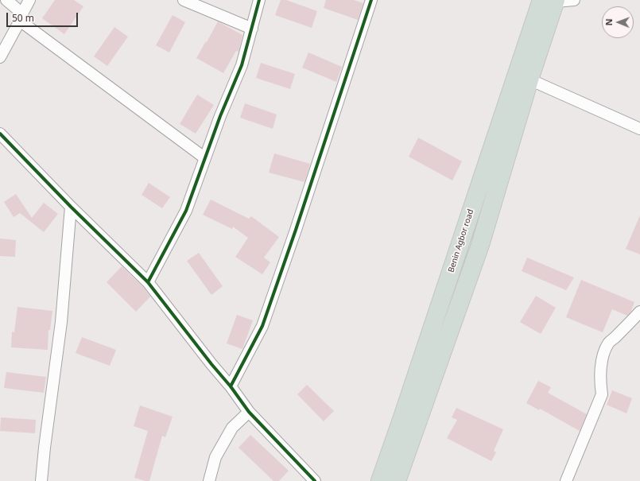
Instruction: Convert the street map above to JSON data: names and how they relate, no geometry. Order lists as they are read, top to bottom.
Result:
{
  "streets": {
    "highway": ["Benin Agbor road"]
  },
  "scale_bar": "50 m",
  "north": "left"
}
